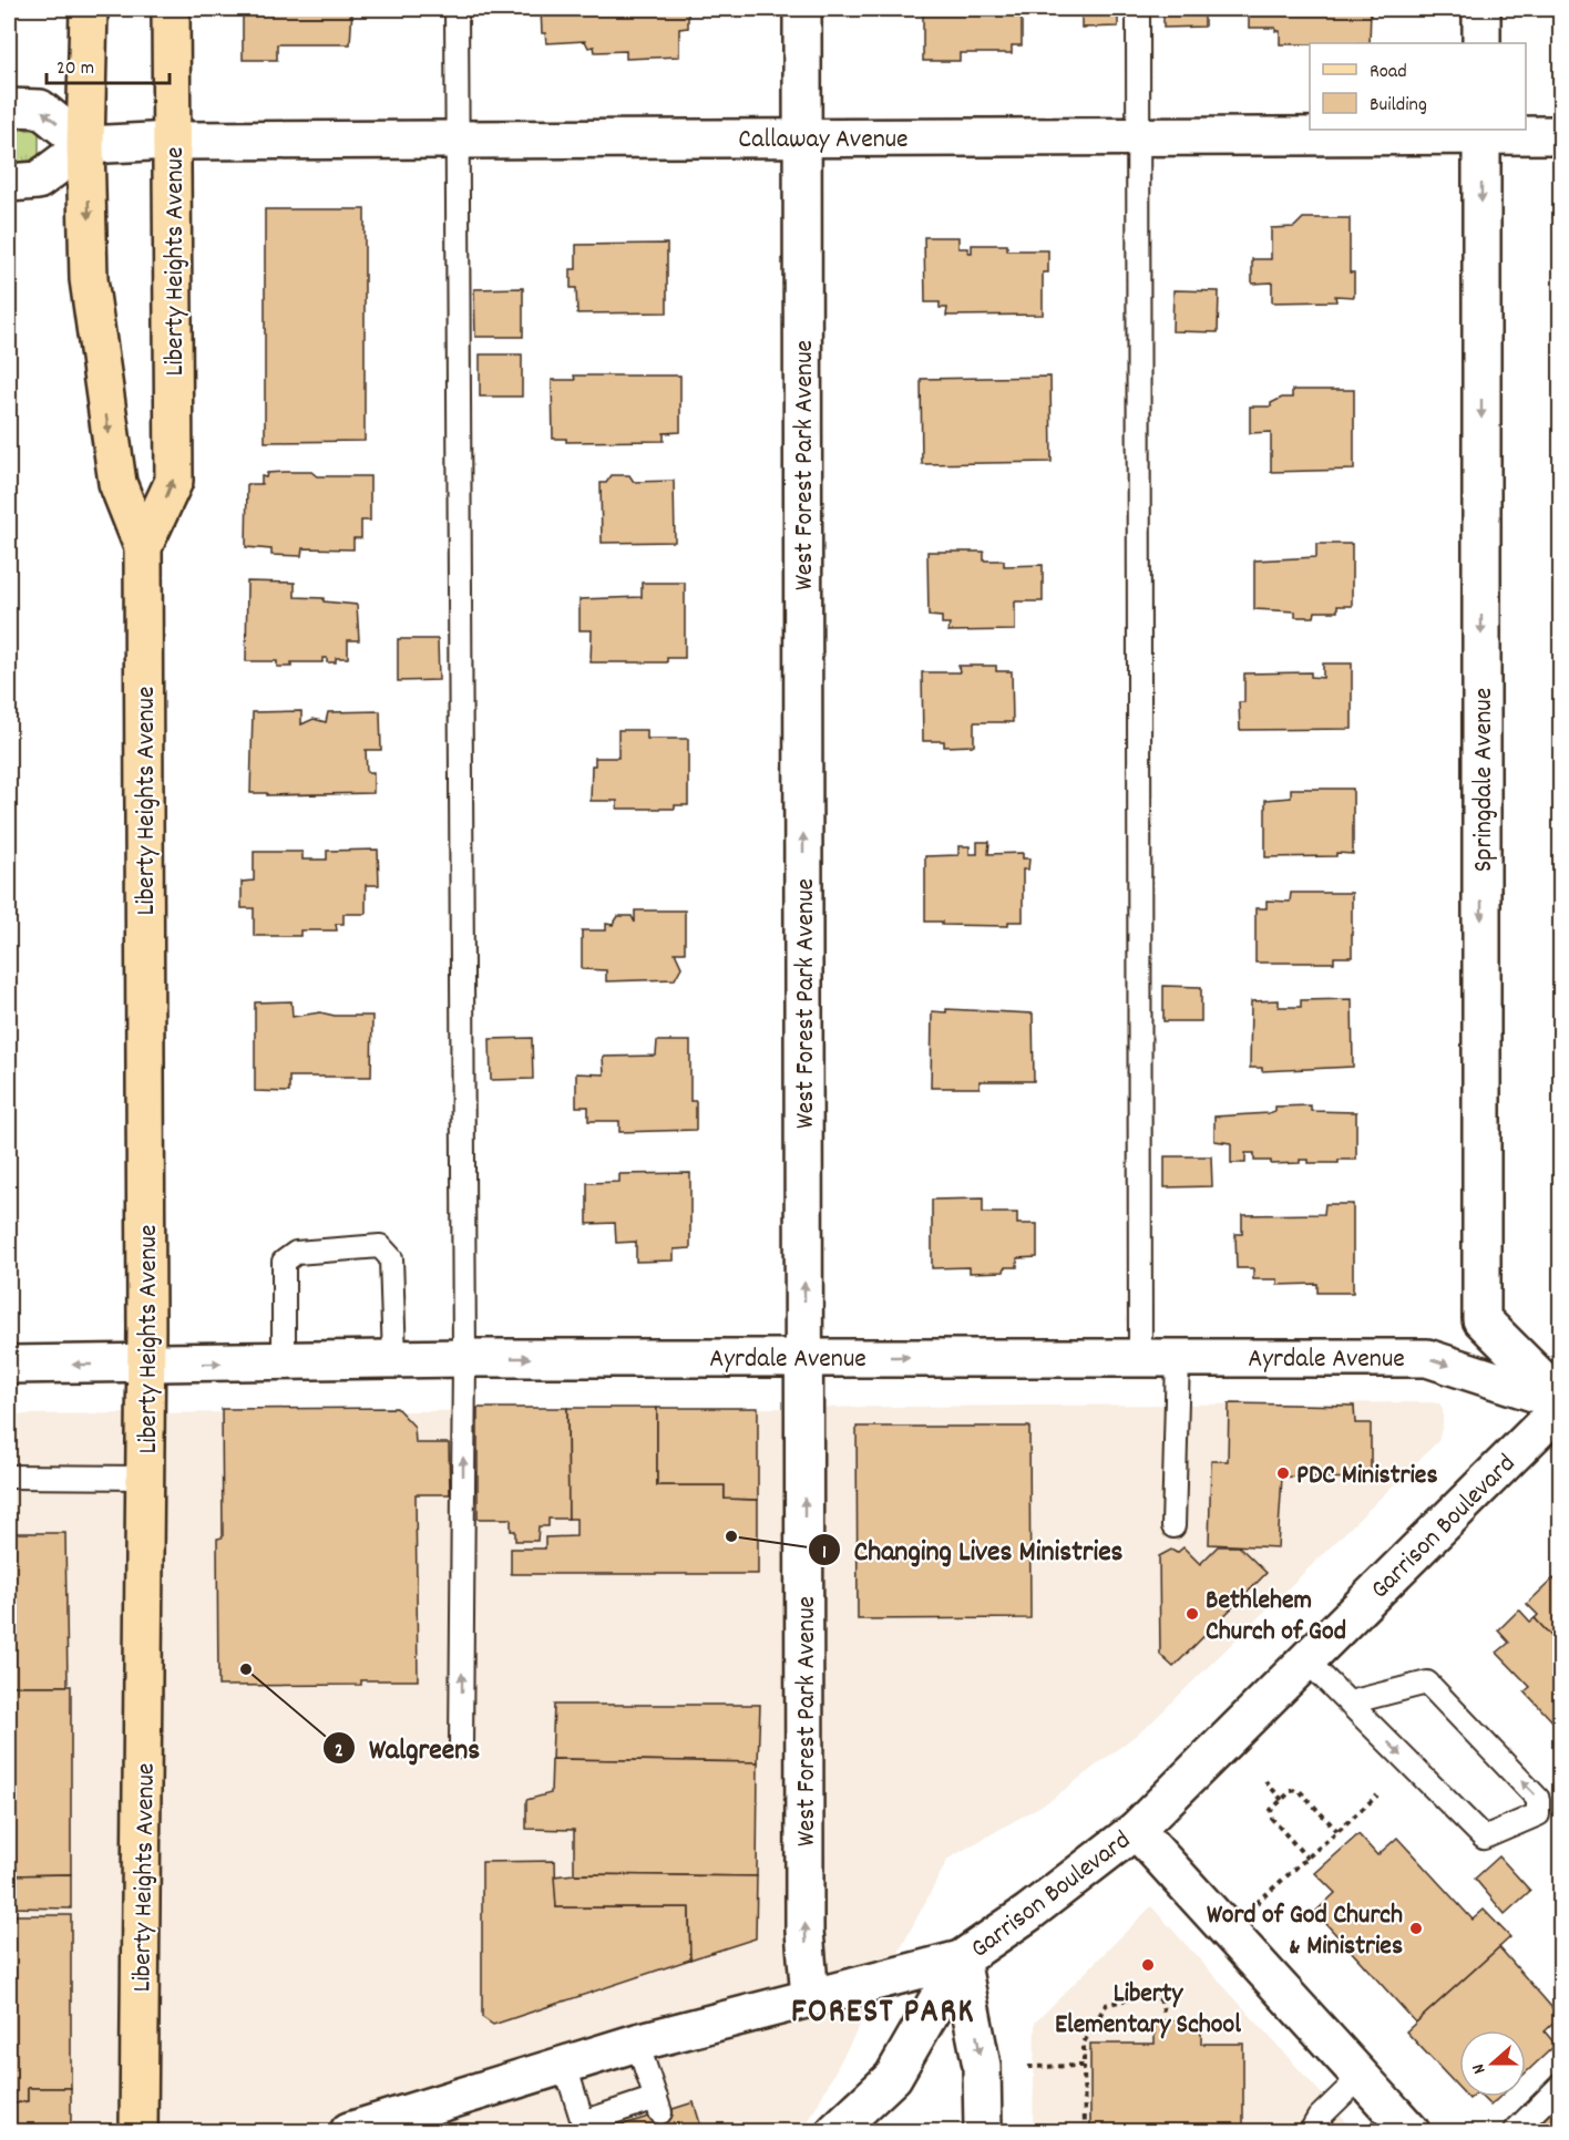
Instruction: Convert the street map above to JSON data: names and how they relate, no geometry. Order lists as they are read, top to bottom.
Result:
{
  "streets": {
    "main road": ["Liberty Heights Avenue"],
    "street": [
      "Callaway Avenue",
      "West Forest Park Avenue",
      "Springdale Avenue",
      "Ayrdale Avenue",
      "Garrison Boulevard"
    ]
  },
  "crossings": [
    ["Callaway Avenue", "Liberty Heights Avenue"],
    ["Callaway Avenue", "West Forest Park Avenue"],
    ["Callaway Avenue", "Springdale Avenue"],
    ["Liberty Heights Avenue", "Ayrdale Avenue"],
    ["West Forest Park Avenue", "Ayrdale Avenue"],
    ["West Forest Park Avenue", "Garrison Boulevard"],
    ["Springdale Avenue", "Ayrdale Avenue"]
  ],
  "one_way": ["West Forest Park Avenue", "Springdale Avenue"],
  "districts": ["FOREST PARK"],
  "places": [
    "PDC Ministries",
    "Changing Lives Ministries",
    "Bethlehem Church of God",
    "Walgreens",
    "Word of God Church & Ministries",
    "Liberty Elementary School"
  ],
  "legend": ["Road", "Building"],
  "scale_bar": "20 m",
  "north": "left"
}
